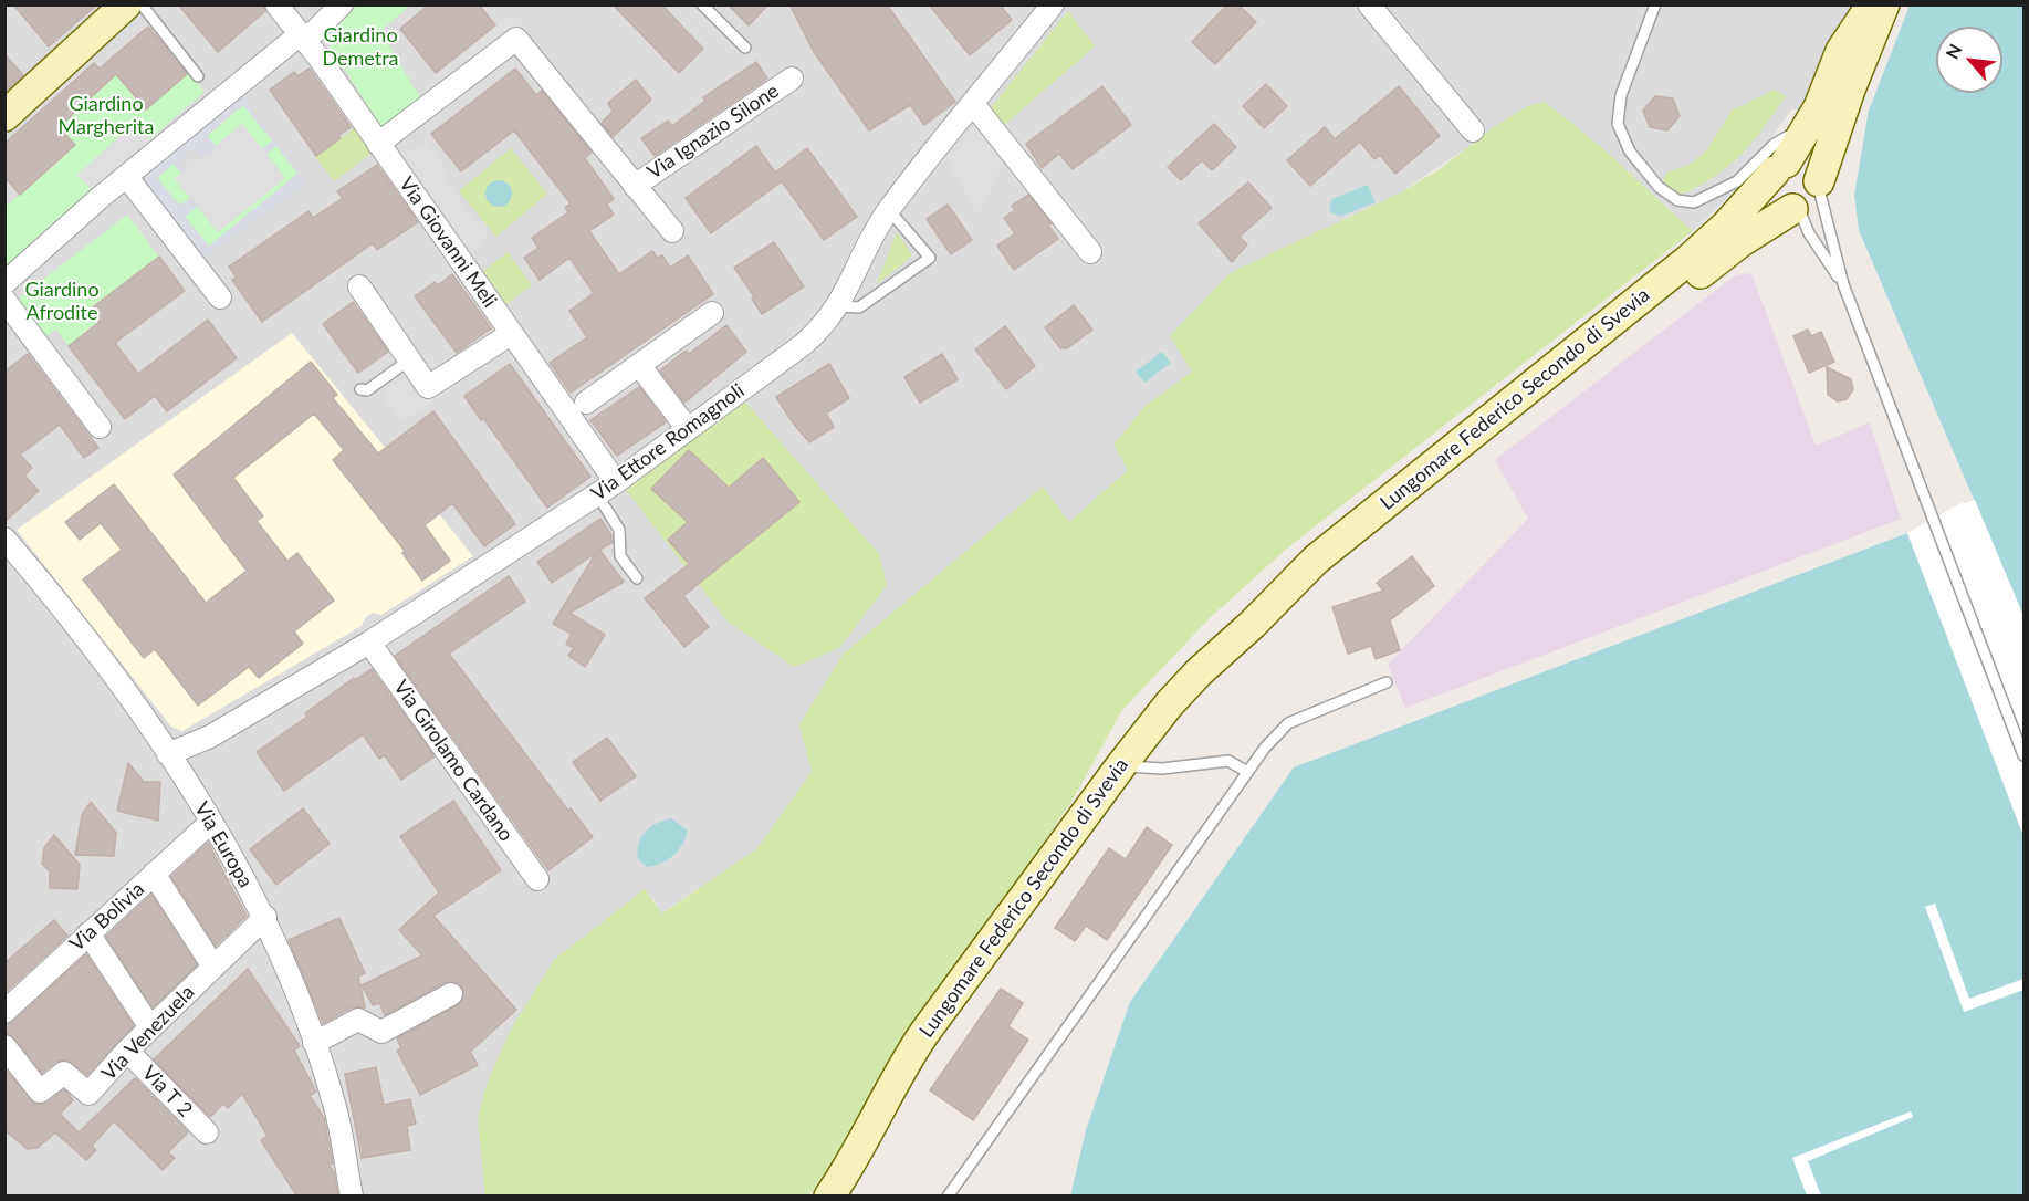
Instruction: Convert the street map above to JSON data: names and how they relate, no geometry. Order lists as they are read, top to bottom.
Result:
{
  "streets": {
    "street": [
      "Via Ignazio Silone",
      "Via Giovanni Meli",
      "Lungomare Federico Secondo di Svevia",
      "Via Ettore Romagnoli",
      "Via Girolamo Cardano",
      "Via Europa",
      "Via Bolivia",
      "Via Venezuela",
      "Via T 2"
    ]
  },
  "crossings": [
    ["Via Ignazio Silone", "Via Giovanni Meli"],
    ["Via Giovanni Meli", "Via Ettore Romagnoli"],
    ["Via Ettore Romagnoli", "Via Girolamo Cardano"],
    ["Via Ettore Romagnoli", "Via Europa"],
    ["Via Europa", "Via Bolivia"],
    ["Via Europa", "Via Venezuela"],
    ["Via Venezuela", "Via T 2"]
  ],
  "parks": ["Giardino Demetra", "Giardino Margherita", "Giardino Afrodite"],
  "north": "top left"
}
